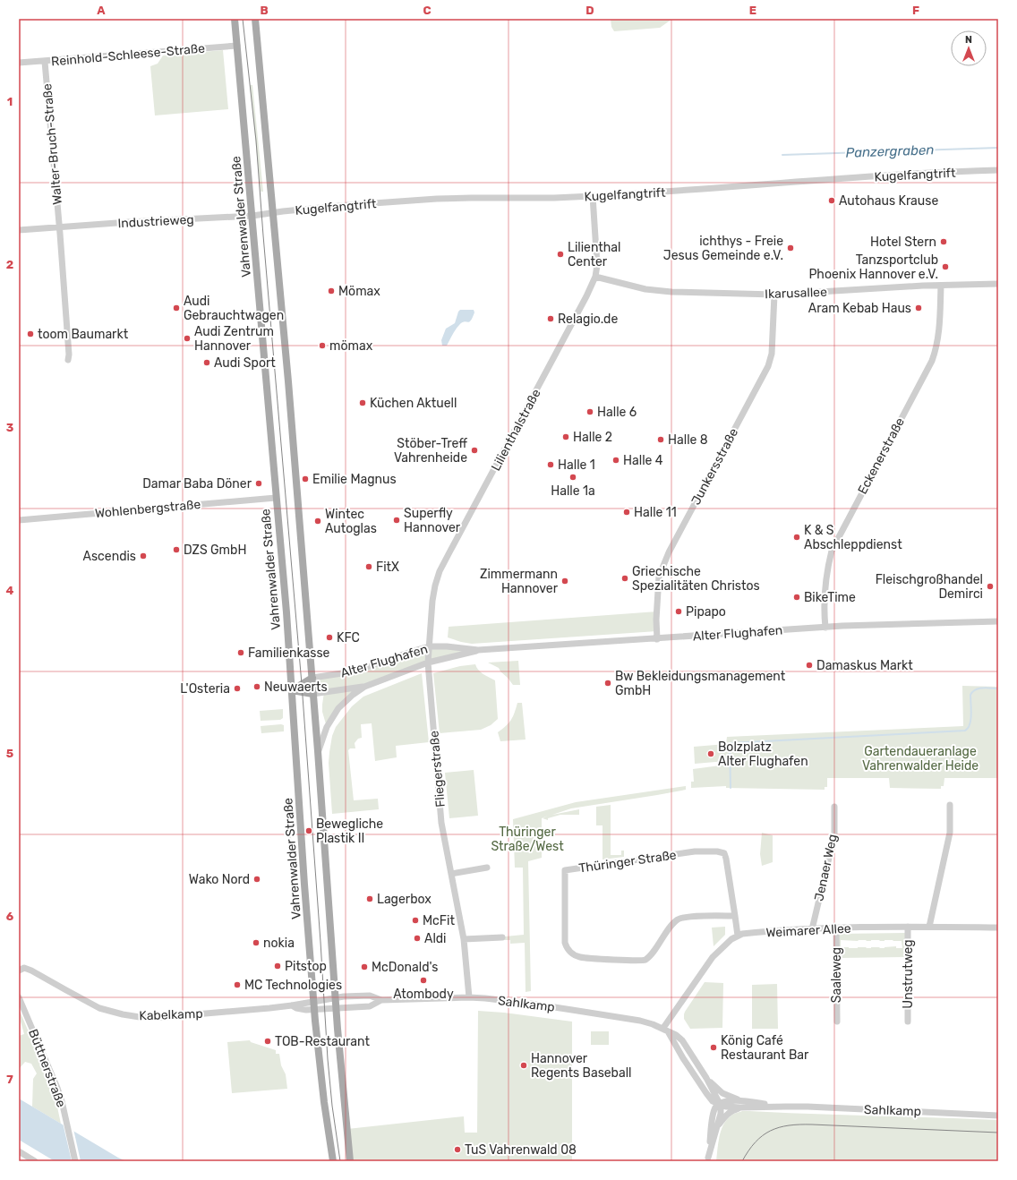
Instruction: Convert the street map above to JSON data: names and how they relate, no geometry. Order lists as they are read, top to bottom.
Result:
{
  "streets": {
    "main road": ["Vahrenwalder Straße"],
    "street": [
      "Reinhold-Schleese-Straße",
      "Walter-Bruch-Straße",
      "Kugelfangtrift",
      "Industrieweg",
      "Ikarusallee",
      "Lilienthalstraße",
      "Eckenerstraße",
      "Junkersstraße",
      "Wohlenbergstraße",
      "Alter Flughafen",
      "Fliegerstraße",
      "Thüringer Straße",
      "Jenaer Weg",
      "Weimarer Allee",
      "Unstrutweg",
      "Saaleweg",
      "Sahlkamp",
      "Kabelkamp",
      "Büttnerstraße"
    ]
  },
  "crossings": [
    ["Reinhold-Schleese-Straße", "Walter-Bruch-Straße"],
    ["Reinhold-Schleese-Straße", "Vahrenwalder Straße"],
    ["Walter-Bruch-Straße", "Industrieweg"],
    ["Kugelfangtrift", "Vahrenwalder Straße"],
    ["Kugelfangtrift", "Industrieweg"],
    ["Kugelfangtrift", "Lilienthalstraße"],
    ["Vahrenwalder Straße", "Industrieweg"],
    ["Vahrenwalder Straße", "Wohlenbergstraße"],
    ["Vahrenwalder Straße", "Sahlkamp"],
    ["Vahrenwalder Straße", "Kabelkamp"],
    ["Ikarusallee", "Lilienthalstraße"],
    ["Ikarusallee", "Eckenerstraße"],
    ["Ikarusallee", "Junkersstraße"],
    ["Lilienthalstraße", "Alter Flughafen"],
    ["Lilienthalstraße", "Fliegerstraße"],
    ["Eckenerstraße", "Alter Flughafen"],
    ["Junkersstraße", "Alter Flughafen"],
    ["Alter Flughafen", "Fliegerstraße"],
    ["Fliegerstraße", "Sahlkamp"],
    ["Thüringer Straße", "Weimarer Allee"],
    ["Jenaer Weg", "Weimarer Allee"],
    ["Weimarer Allee", "Unstrutweg"],
    ["Weimarer Allee", "Saaleweg"],
    ["Weimarer Allee", "Sahlkamp"],
    ["Sahlkamp", "Kabelkamp"]
  ],
  "water": ["Panzergraben"],
  "parks": ["Gartendaueranlage Vahrenwalder Heide", "Thüringer Straße/West"],
  "places": [
    "Autohaus Krause",
    "Hotel Stern",
    "ichthys - Freie Jesus Gemeinde e.V.",
    "Lilienthal Center",
    "Tanzsportclub Phoenix Hannover e.V.",
    "Mömax",
    "Audi Gebrauchtwagen",
    "Aram Kebab Haus",
    "Relagio.de",
    "toom Baumarkt",
    "Audi Zentrum Hannover",
    "mömax",
    "Audi Sport",
    "Küchen Aktuell",
    "Halle 6",
    "Halle 2",
    "Halle 8",
    "Stöber-Treff Vahrenheide",
    "Halle 4",
    "Halle 1",
    "Halle 1a",
    "Emilie Magnus",
    "Damar Baba Döner",
    "Halle 11",
    "Superfly Hannover",
    "Wintec Autoglas",
    "K & S Abschleppdienst",
    "DZS GmbH",
    "Ascendis",
    "FitX",
    "Griechische Spezialitäten Christos",
    "Zimmermann Hannover",
    "Fleischgroßhandel Demirci",
    "BikeTime",
    "Pipapo",
    "KFC",
    "Familienkasse",
    "Damaskus Markt",
    "Bw Bekleidungsmanagement GmbH",
    "Neuwaerts",
    "L'Osteria",
    "Bolzplatz Alter Flughafen",
    "Bewegliche Plastik II",
    "Wako Nord",
    "Lagerbox",
    "McFit",
    "Aldi",
    "nokia",
    "Pitstop",
    "McDonald's",
    "Atombody",
    "MC Technologies",
    "TOB-Restaurant",
    "König Café Restaurant Bar",
    "Hannover Regents Baseball",
    "TuS Vahrenwald 08"
  ],
  "north": "top",
  "grid": {
    "columns": [
      "A",
      "B",
      "C",
      "D",
      "E",
      "F"
    ],
    "rows": [
      "1",
      "2",
      "3",
      "4",
      "5",
      "6",
      "7"
    ]
  }
}
